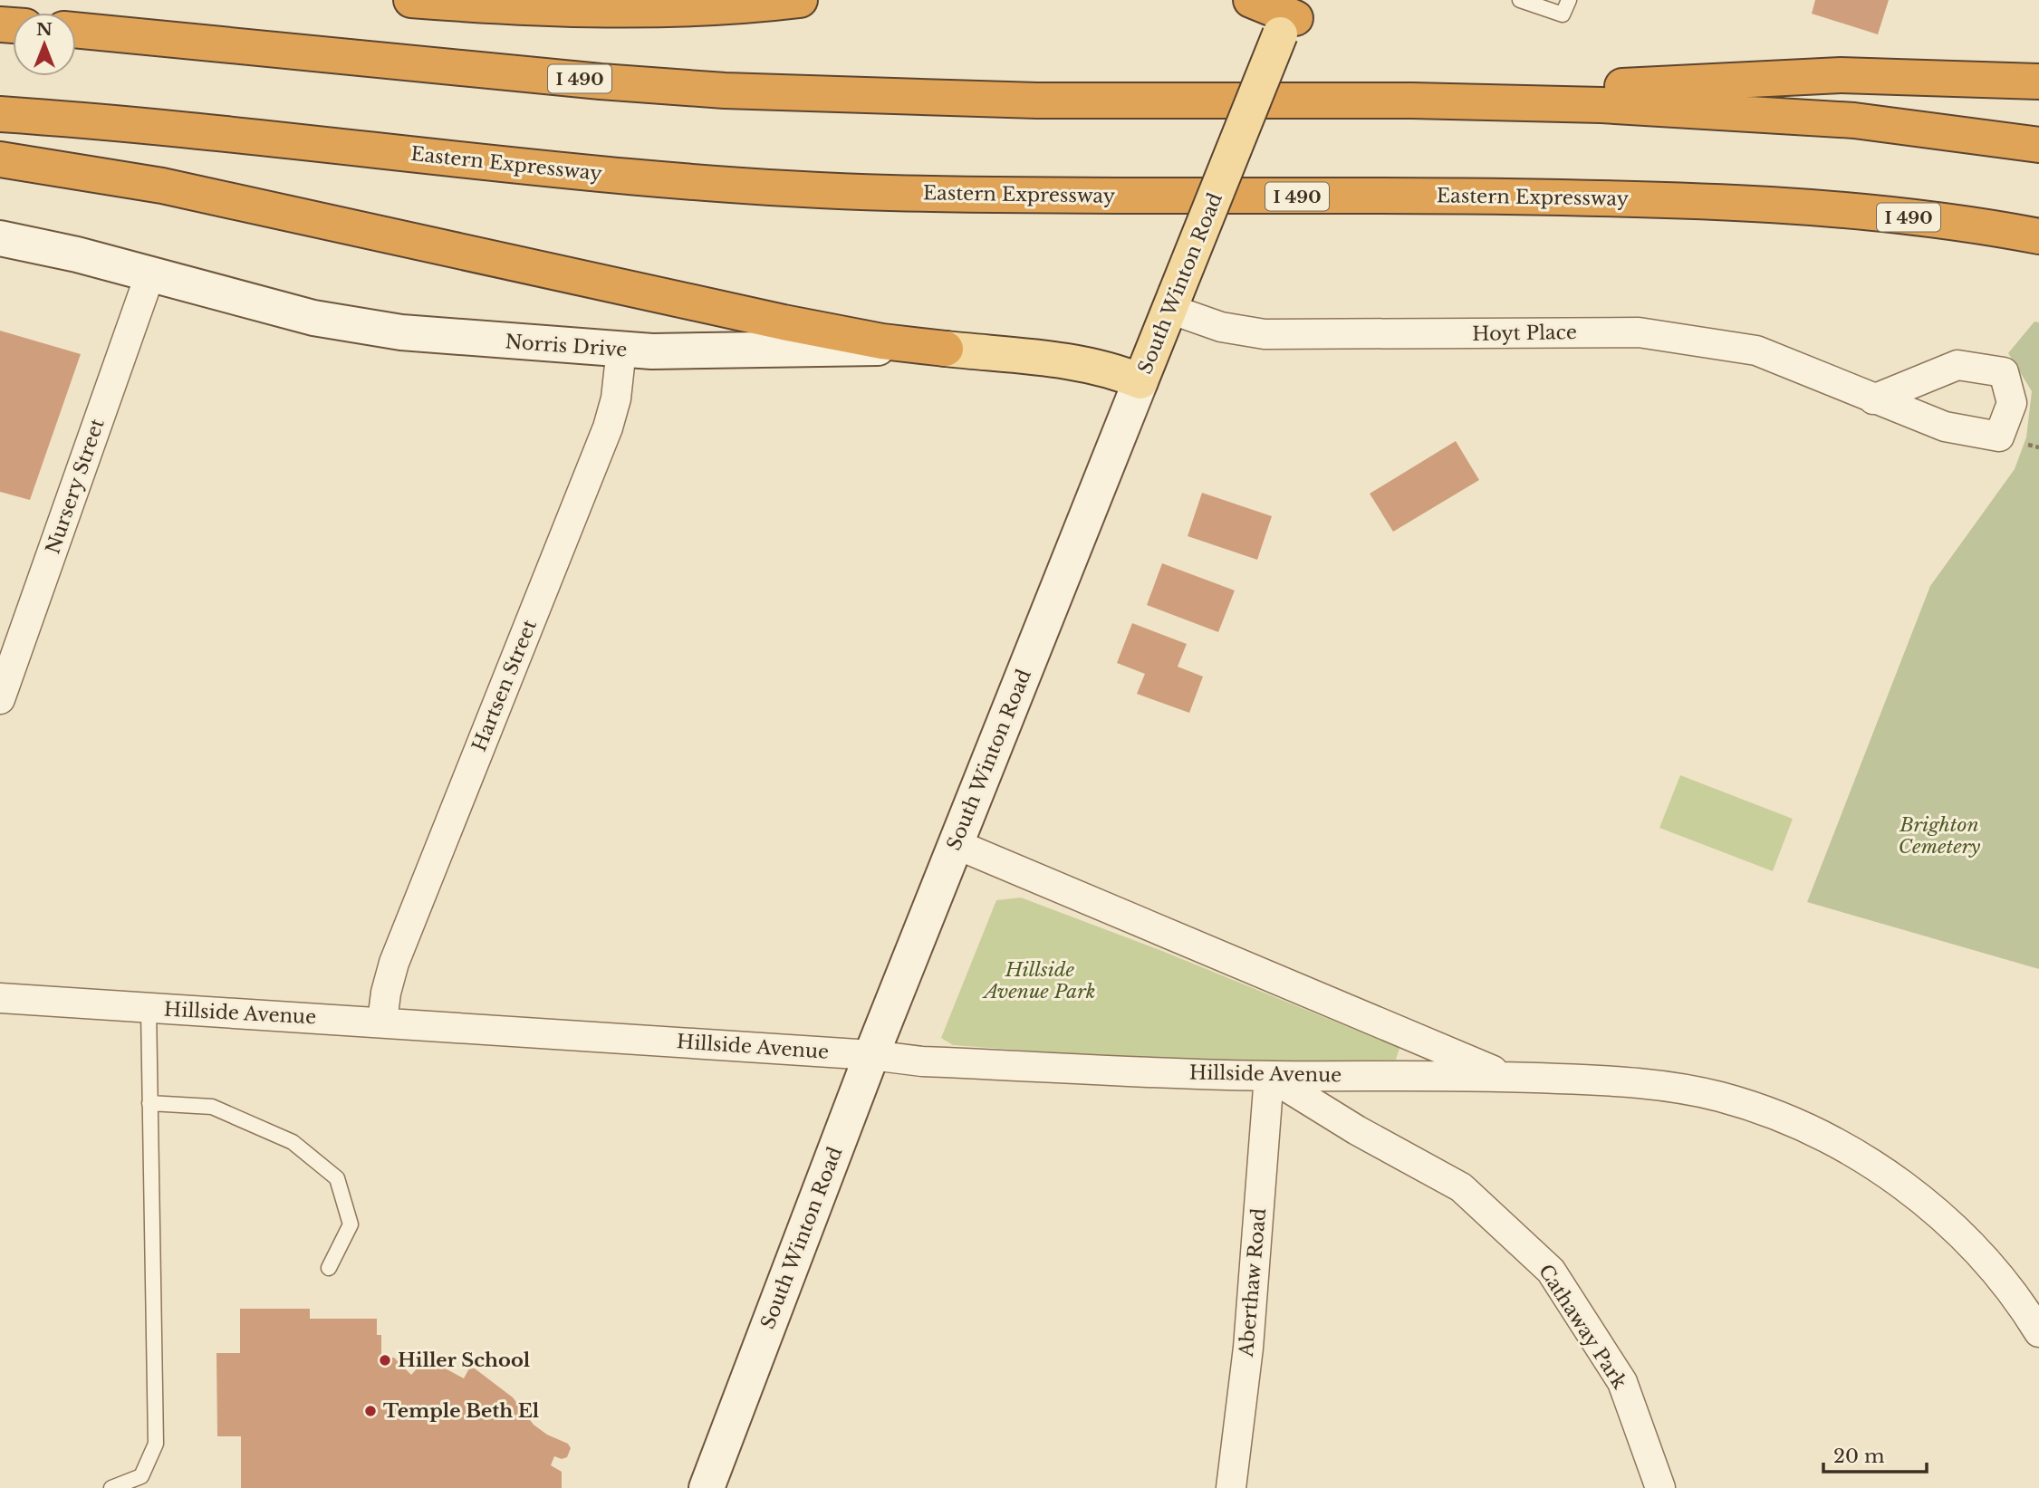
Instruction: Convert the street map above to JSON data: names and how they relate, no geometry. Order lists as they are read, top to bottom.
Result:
{
  "streets": {
    "highway": ["I 490", "Eastern Expressway"],
    "main road": ["South Winton Road", "Norris Drive"],
    "street": [
      "Hoyt Place",
      "Nursery Street",
      "Hartsen Street",
      "Hillside Avenue",
      "Aberthaw Road",
      "Cathaway Park"
    ]
  },
  "crossings": [
    ["South Winton Road", "Hoyt Place"],
    ["South Winton Road", "Norris Drive"],
    ["South Winton Road", "Hillside Avenue"],
    ["Norris Drive", "Nursery Street"],
    ["Norris Drive", "Hartsen Street"],
    ["Hartsen Street", "Hillside Avenue"],
    ["Hillside Avenue", "Aberthaw Road"],
    ["Hillside Avenue", "Cathaway Park"],
    ["Aberthaw Road", "Cathaway Park"]
  ],
  "parks": ["Brighton Cemetery", "Hillside Avenue Park"],
  "places": ["Hiller School", "Temple Beth El"],
  "scale_bar": "20 m",
  "north": "top"
}
